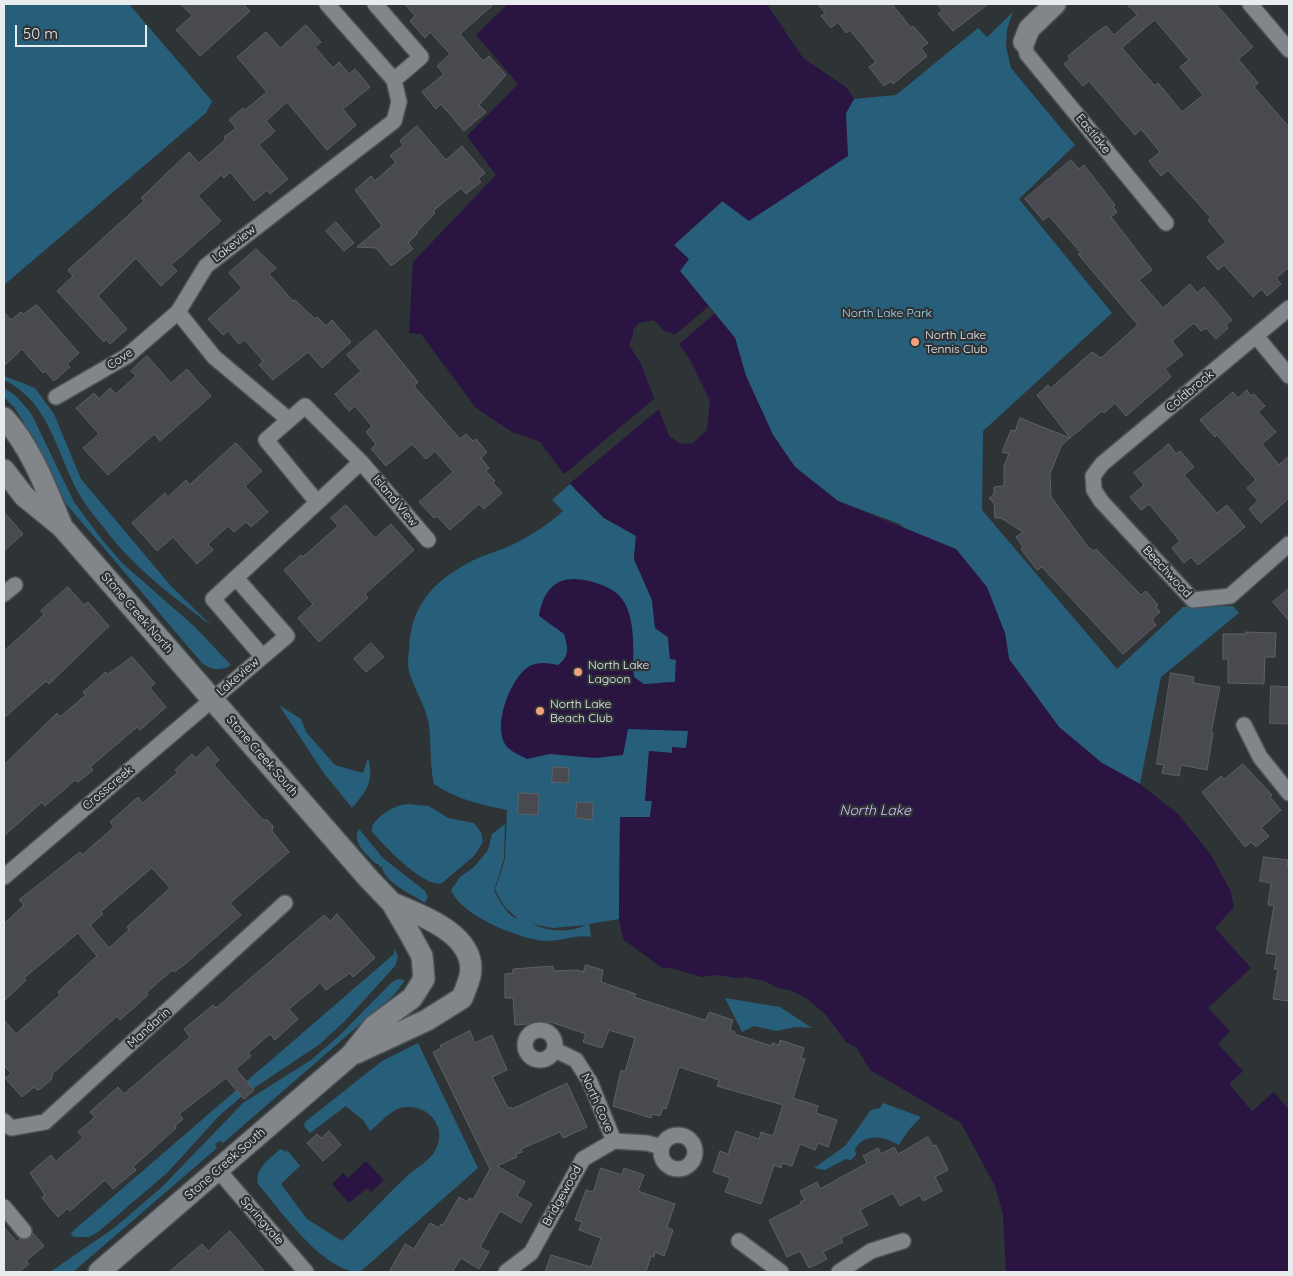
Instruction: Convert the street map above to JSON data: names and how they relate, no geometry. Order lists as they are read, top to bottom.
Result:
{
  "streets": {
    "street": [
      "Eastlake",
      "Lakeview",
      "Cove",
      "Coldbrook",
      "Island View",
      "Beechwood",
      "Stone Creek North",
      "Stone Creek South",
      "Crosscreek",
      "Mandarin",
      "North Cove",
      "Bridgewood",
      "Springvale"
    ]
  },
  "crossings": [
    ["Lakeview", "Cove"],
    ["Lakeview", "Island View"],
    ["Lakeview", "Stone Creek North"],
    ["Lakeview", "Stone Creek South"],
    ["Lakeview", "Crosscreek"],
    ["Coldbrook", "Beechwood"],
    ["Stone Creek North", "Stone Creek South"],
    ["Stone Creek North", "Crosscreek"],
    ["Stone Creek South", "Crosscreek"],
    ["Stone Creek South", "Springvale"],
    ["North Cove", "Bridgewood"]
  ],
  "water": ["North Lake"],
  "parks": ["North Lake Park"],
  "places": ["North Lake Tennis Club", "North Lake Lagoon", "North Lake Beach Club"],
  "scale_bar": "50 m"
}
